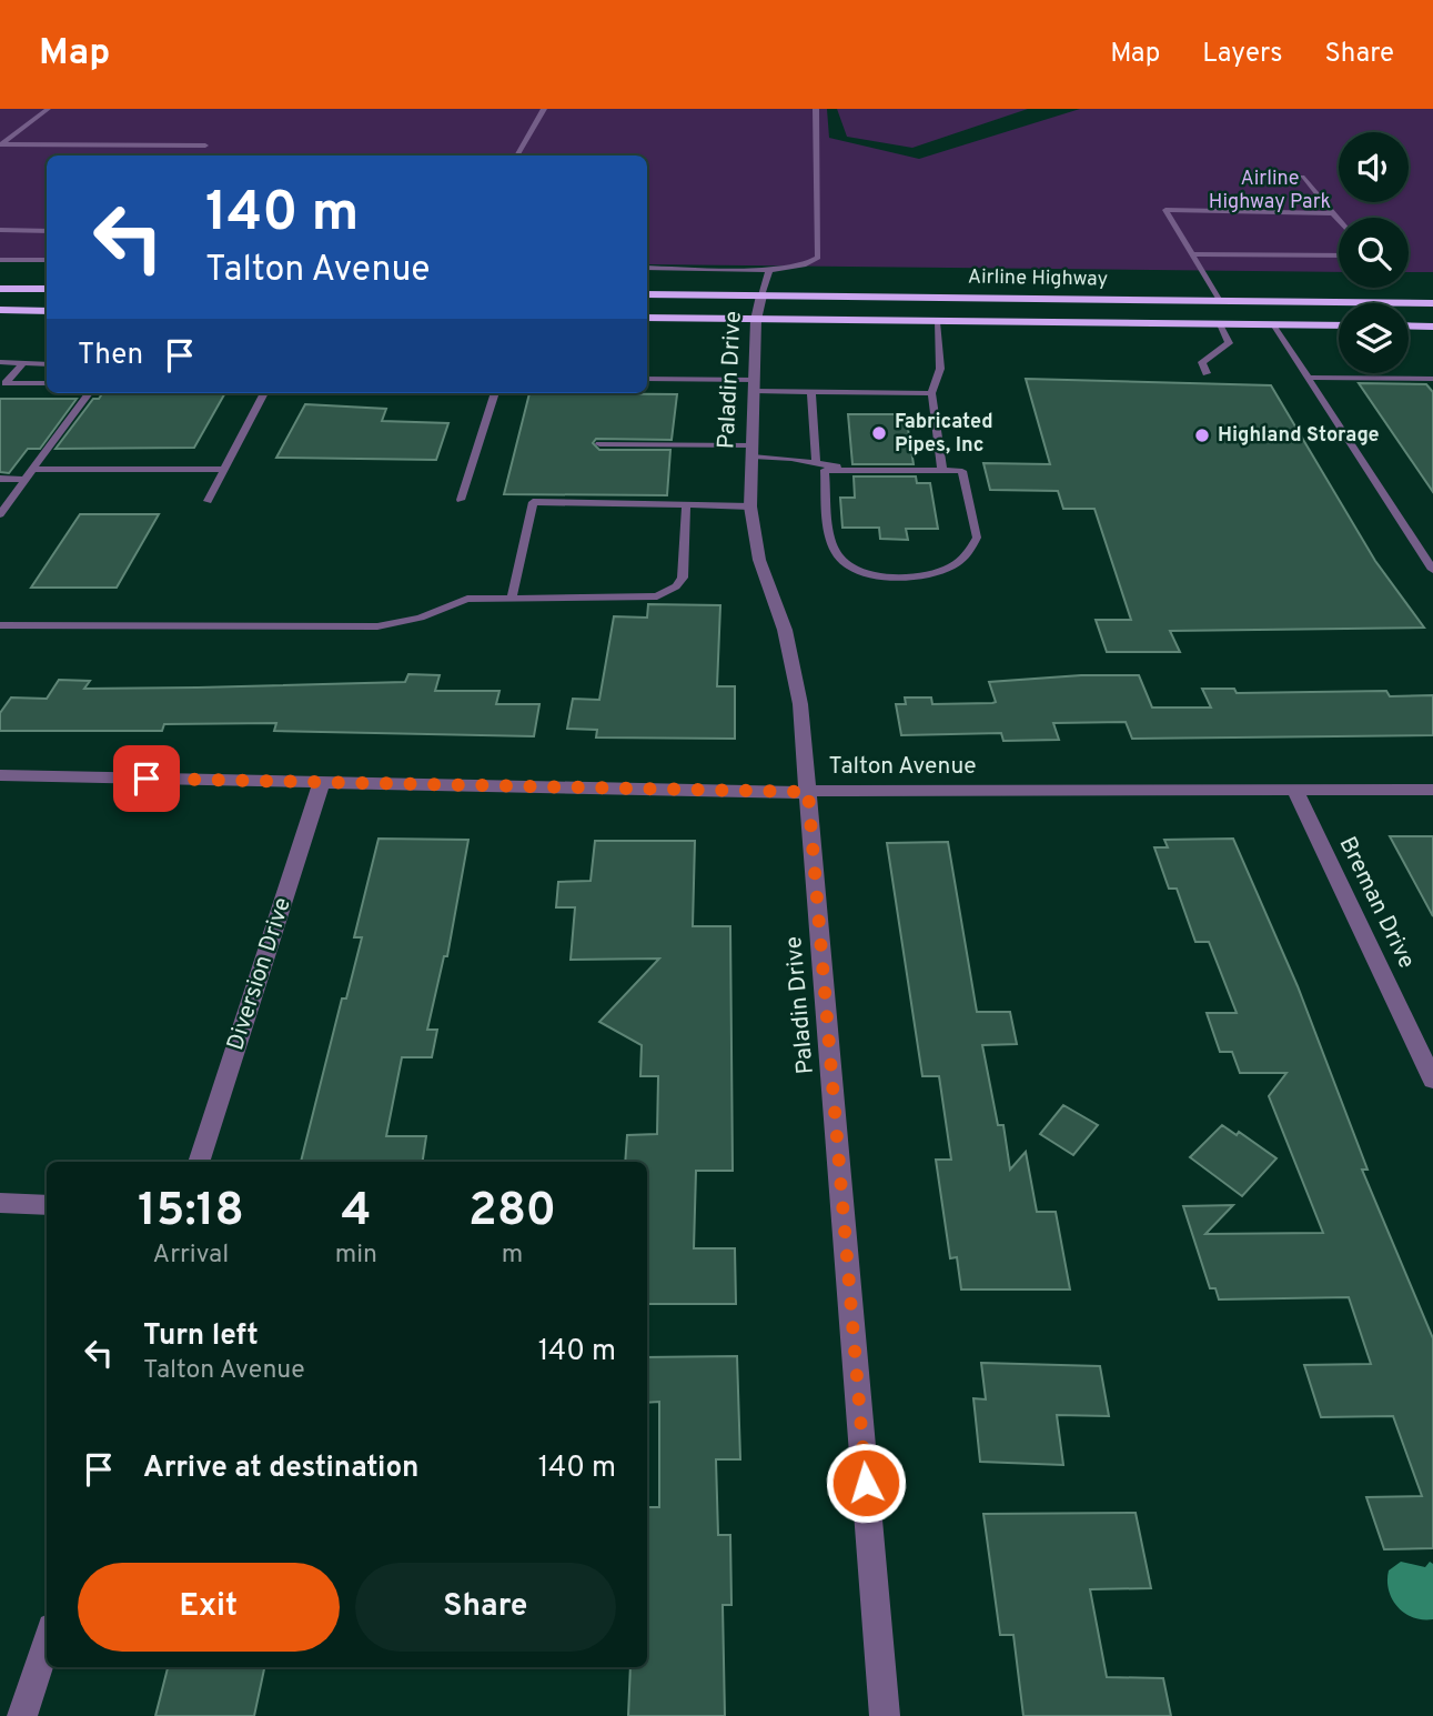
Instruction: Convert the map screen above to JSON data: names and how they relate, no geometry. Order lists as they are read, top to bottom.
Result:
{
  "streets": {
    "highway": ["Airline Highway"],
    "street": [
      "Paladin Drive",
      "Talton Avenue",
      "Breman Drive",
      "Diversion Drive"
    ]
  },
  "crossings": [
    ["Airline Highway", "Paladin Drive"],
    ["Paladin Drive", "Talton Avenue"],
    ["Talton Avenue", "Breman Drive"],
    ["Talton Avenue", "Diversion Drive"]
  ],
  "parks": ["Airline Highway Park"],
  "places": ["Fabricated Pipes, Inc", "Highland Storage"],
  "page": {
    "header": "Map",
    "nav": ["Map", "Layers", "Share"],
    "turn": ["140 m", "Talton Avenue"],
    "then": "Then",
    "eta": [
      "15:18",
      "Arrival",
      "4",
      "min",
      "280",
      "m"
    ],
    "list": [
      {
        "name": "Turn left",
        "note": "Talton Avenue",
        "value": "140 m"
      },
      {
        "name": "Arrive at destination",
        "value": "140 m"
      }
    ],
    "buttons": ["Exit", "Share"]
  }
}
